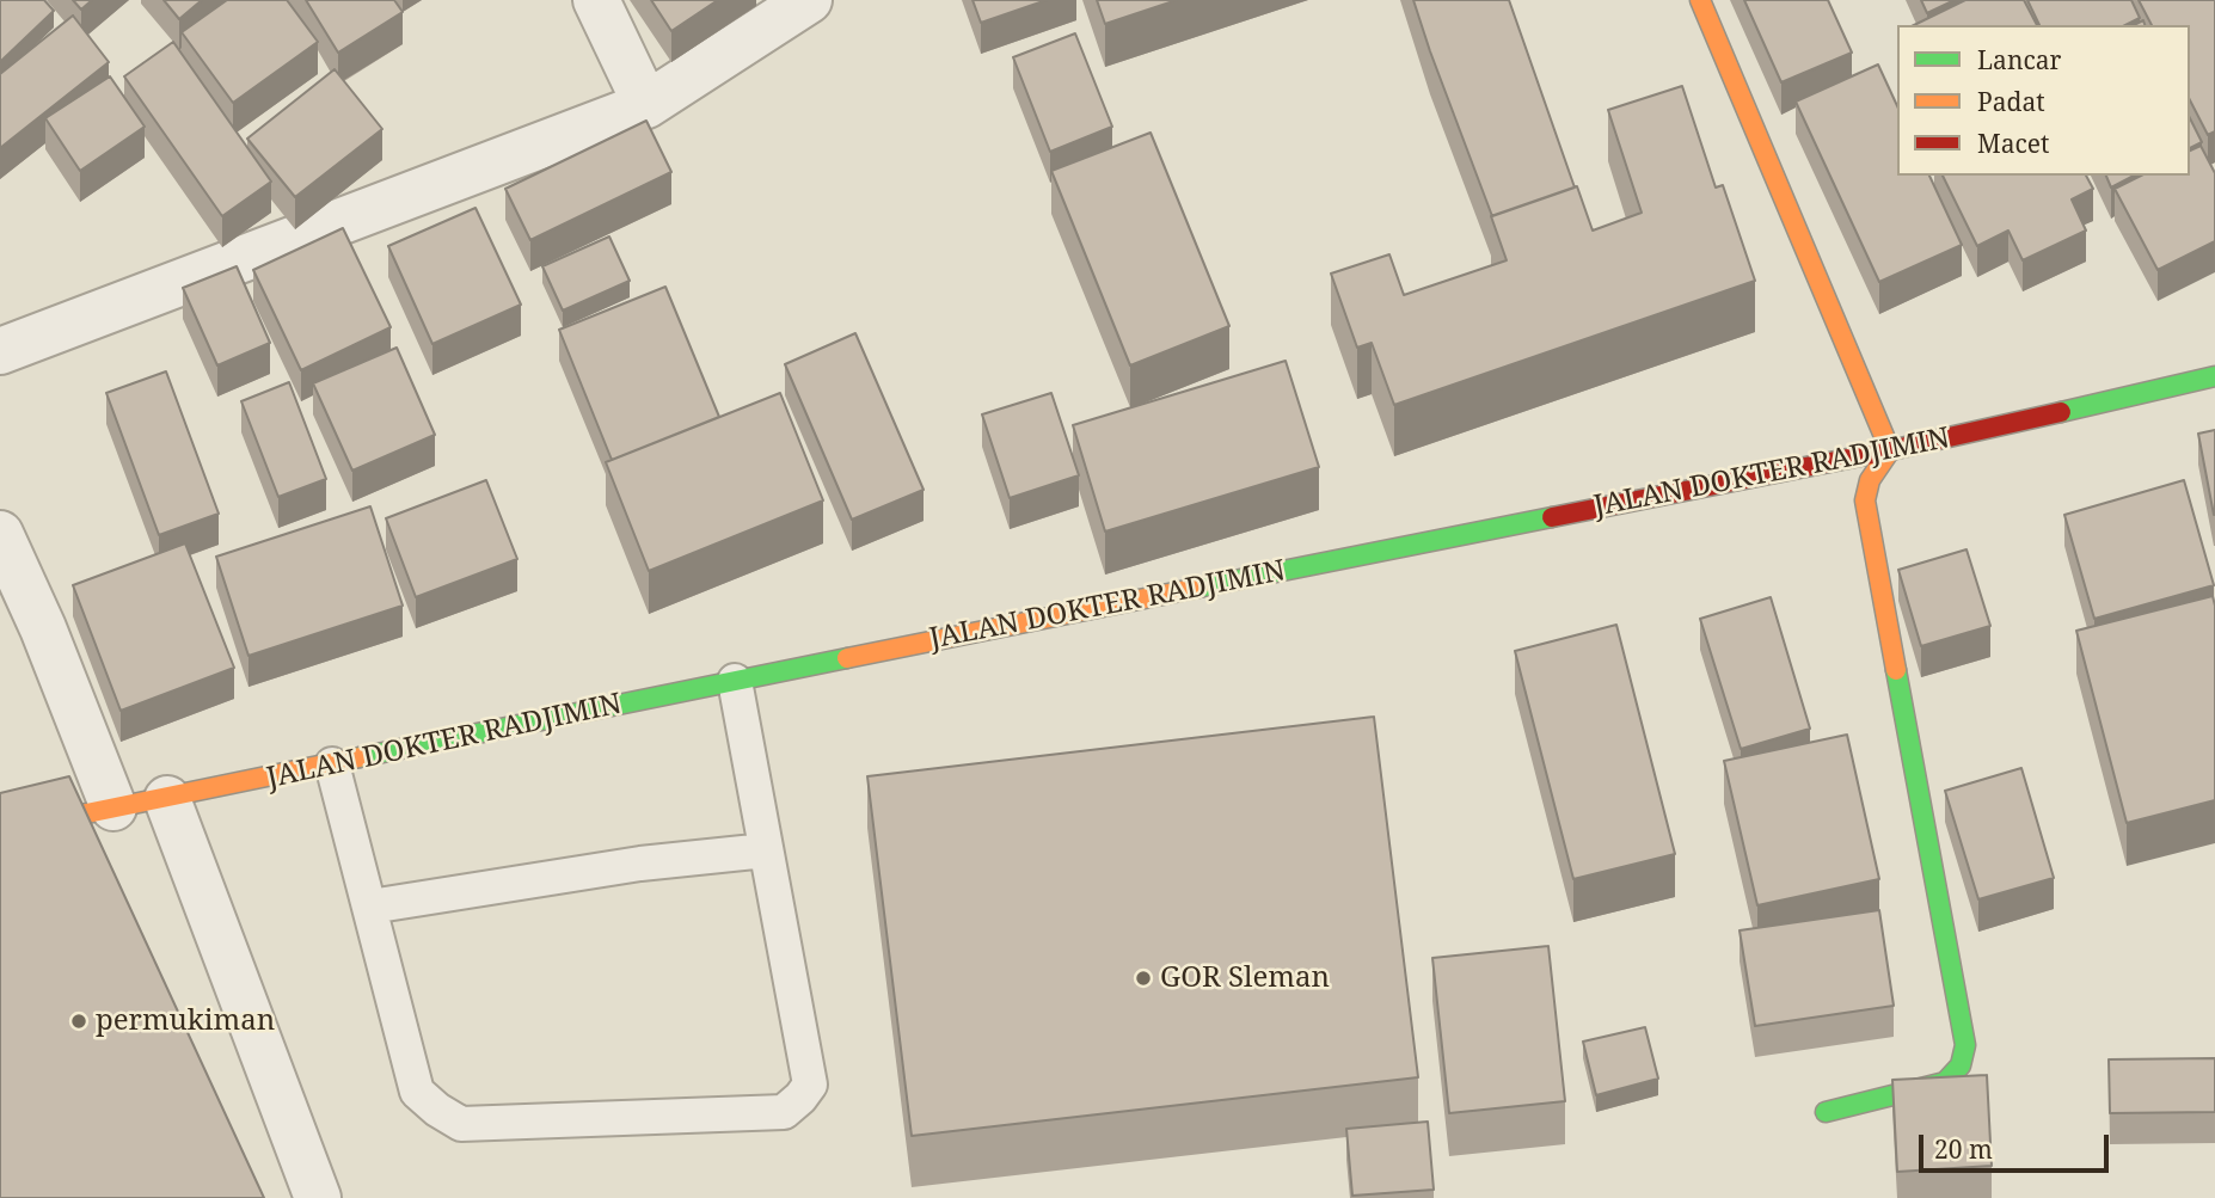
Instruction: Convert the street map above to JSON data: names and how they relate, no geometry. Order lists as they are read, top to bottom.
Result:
{
  "streets": {
    "main road": ["JALAN DOKTER RADJIMIN"]
  },
  "places": ["GOR Sleman", "permukiman"],
  "legend": ["Lancar", "Padat", "Macet"],
  "scale_bar": "20 m"
}
